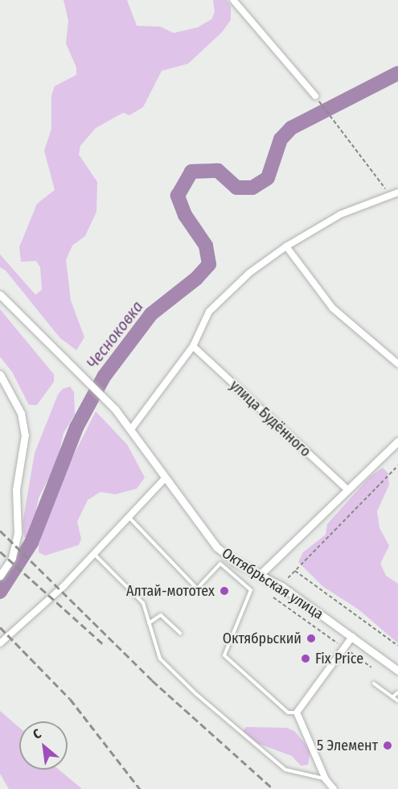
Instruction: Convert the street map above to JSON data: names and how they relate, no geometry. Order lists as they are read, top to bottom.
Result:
{
  "streets": {
    "street": ["улица Будённого", "Октябрьская улица"]
  },
  "water": ["Чесноковка"],
  "places": [
    "Алтай-мототех",
    "Октябрьский",
    "Fix Price",
    "5 Элемент"
  ],
  "north": "top left"
}
